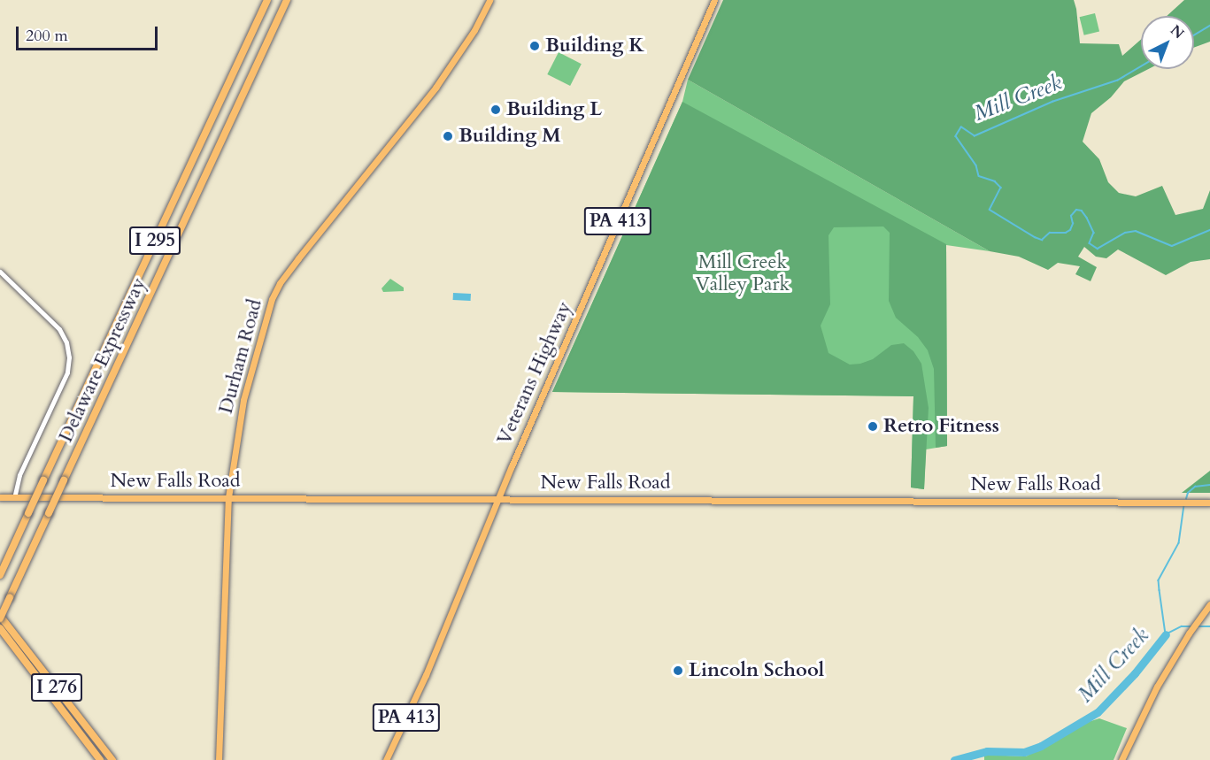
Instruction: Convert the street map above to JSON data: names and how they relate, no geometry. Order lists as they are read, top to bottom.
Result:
{
  "streets": {
    "highway": ["I 295", "Delaware Expressway", "I 276"],
    "main road": [
      "PA 413",
      "Durham Road",
      "Veterans Highway",
      "New Falls Road"
    ]
  },
  "crossings": [
    ["Durham Road", "New Falls Road"],
    ["Delaware Expressway", "I 276"],
    ["Veterans Highway", "New Falls Road"]
  ],
  "water": ["Mill Creek"],
  "parks": ["Mill Creek Valley Park"],
  "places": [
    "Building K",
    "Building L",
    "Building M",
    "Retro Fitness",
    "Lincoln School"
  ],
  "scale_bar": "200 m",
  "north": "top right"
}
